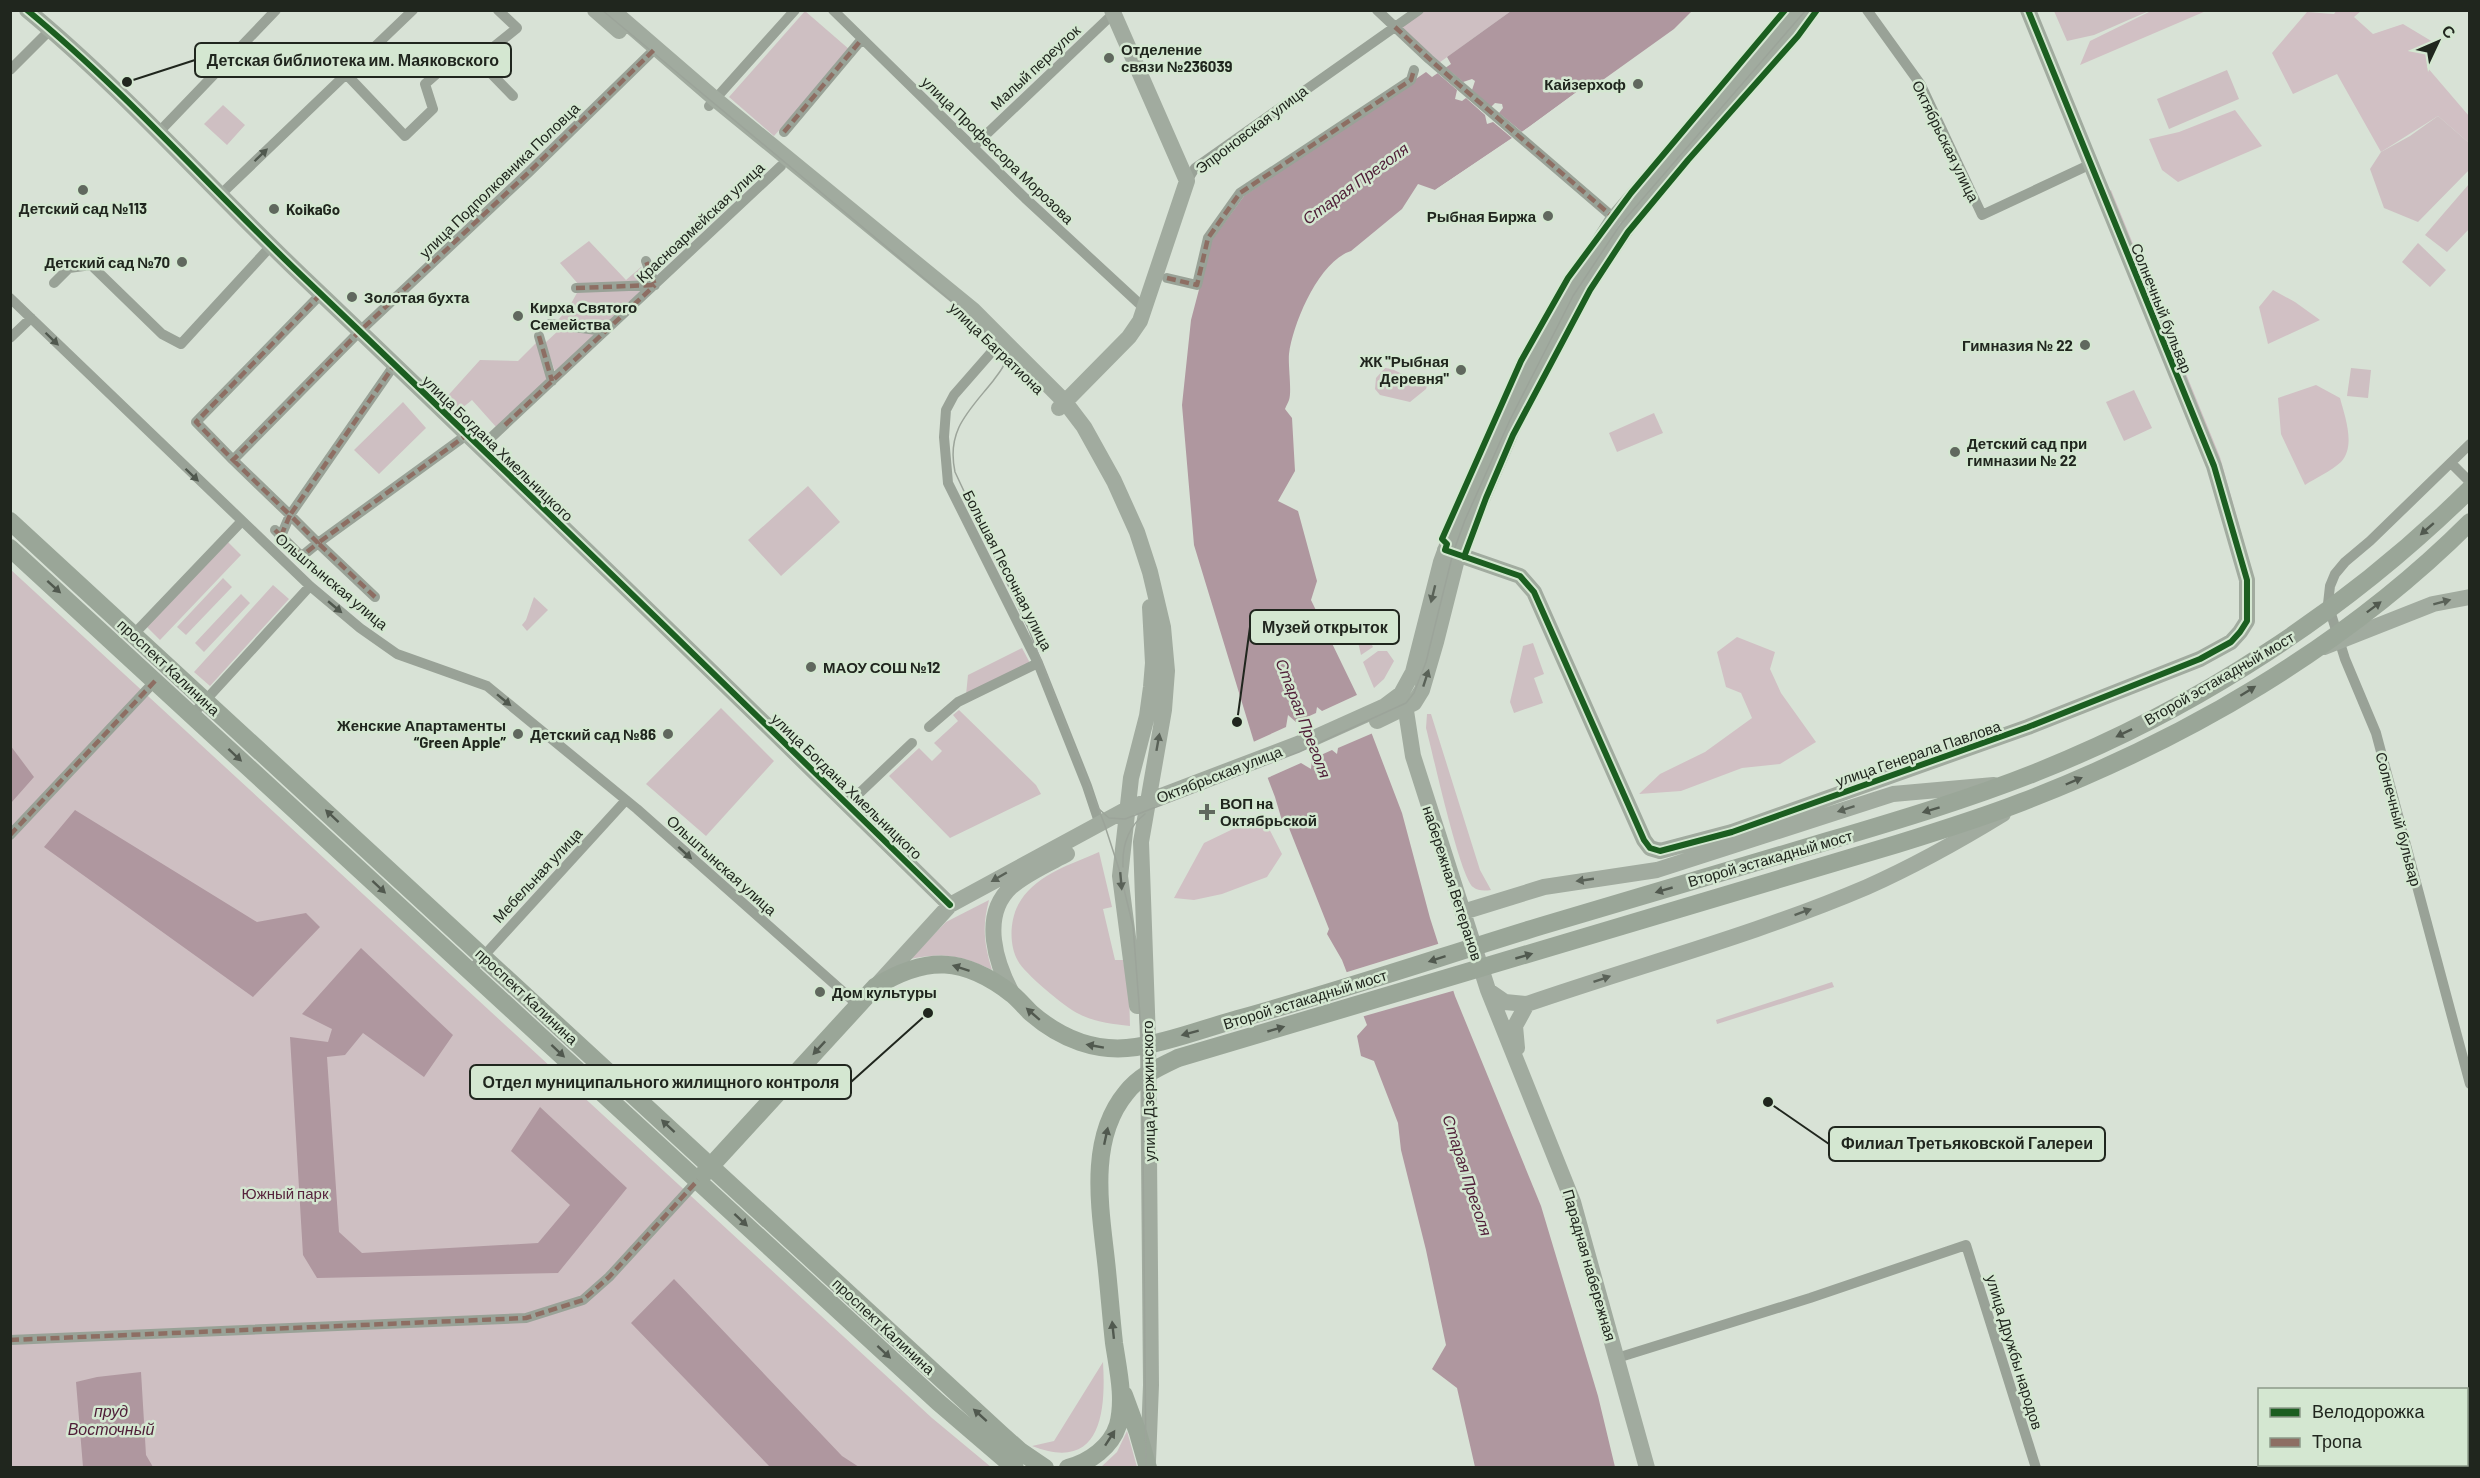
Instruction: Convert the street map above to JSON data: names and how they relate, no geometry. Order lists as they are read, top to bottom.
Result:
{
  "streets": {
    "main road": [
      "Эпроновская улица",
      "Октябрьская улица",
      "Солнечный бульвар",
      "улица Багратиона",
      "улица Богдана Хмельницкого",
      "проспект Калинина",
      "Второй эстакадный мост",
      "улица Генерала Павлова",
      "набережная Ветеранов",
      "улица Дзержинского",
      "Парадная набережная"
    ],
    "street": [
      "Малый переулок",
      "улица Профессора Морозова",
      "улица Подполковника Половца",
      "Красноармейская улица",
      "Большая Песочная улица",
      "Ольштынская улица",
      "Мебельная улица",
      "улица Дружбы народов"
    ]
  },
  "crossings": [
    ["Малый переулок", "улица Профессора Морозова"],
    ["Эпроновская улица", "улица Профессора Морозова"],
    ["Эпроновская улица", "улица Багратиона"],
    ["Октябрьская улица", "Солнечный бульвар"],
    ["Октябрьская улица", "улица Багратиона"],
    ["Октябрьская улица", "улица Богдана Хмельницкого"],
    ["Октябрьская улица", "Большая Песочная улица"],
    ["Октябрьская улица", "Ольштынская улица"],
    ["Октябрьская улица", "проспект Калинина"],
    ["Октябрьская улица", "Второй эстакадный мост"],
    ["Октябрьская улица", "улица Генерала Павлова"],
    ["Октябрьская улица", "набережная Ветеранов"],
    ["Октябрьская улица", "улица Дзержинского"],
    ["улица Подполковника Половца", "улица Багратиона"],
    ["улица Подполковника Половца", "улица Богдана Хмельницкого"],
    ["Красноармейская улица", "улица Багратиона"],
    ["Красноармейская улица", "улица Богдана Хмельницкого"],
    ["Солнечный бульвар", "улица Генерала Павлова"],
    ["улица Багратиона", "Большая Песочная улица"],
    ["улица Багратиона", "Второй эстакадный мост"],
    ["улица Багратиона", "улица Дзержинского"],
    ["Ольштынская улица", "Мебельная улица"],
    ["проспект Калинина", "Мебельная улица"],
    ["Второй эстакадный мост", "улица Дзержинского"],
    ["набережная Ветеранов", "Парадная набережная"],
    ["Парадная набережная", "улица Дружбы народов"]
  ],
  "one_way": ["Ольштынская улица"],
  "water": ["Старая Преголя", "пруд Восточный"],
  "parks": ["Южный парк"],
  "places": {
    "other": [
      "Отделение связи №236039",
      "Детская библиотека им. Маяковского",
      "Кайзерхоф",
      "Детский сад №113",
      "KoikaGo",
      "Рыбная Биржа",
      "Детский сад №70",
      "Золотая бухта",
      "Кирха Святого Семейства",
      "Гимназия № 22",
      "ЖК \"Рыбная Деревня\"",
      "Детский сад при гимназии № 22",
      "МАОУ СОШ №12",
      "Музей открыток",
      "Женские Апартаменты “Green Apple”",
      "Детский сад №86",
      "Дом культуры",
      "Отдел муниципального жилищного контроля",
      "Филиал Третьяковской Галереи"
    ],
    "health": ["ВОП на Октябрьской"]
  },
  "legend": ["Велодорожка", "Тропа"],
  "north": "top right"
}
